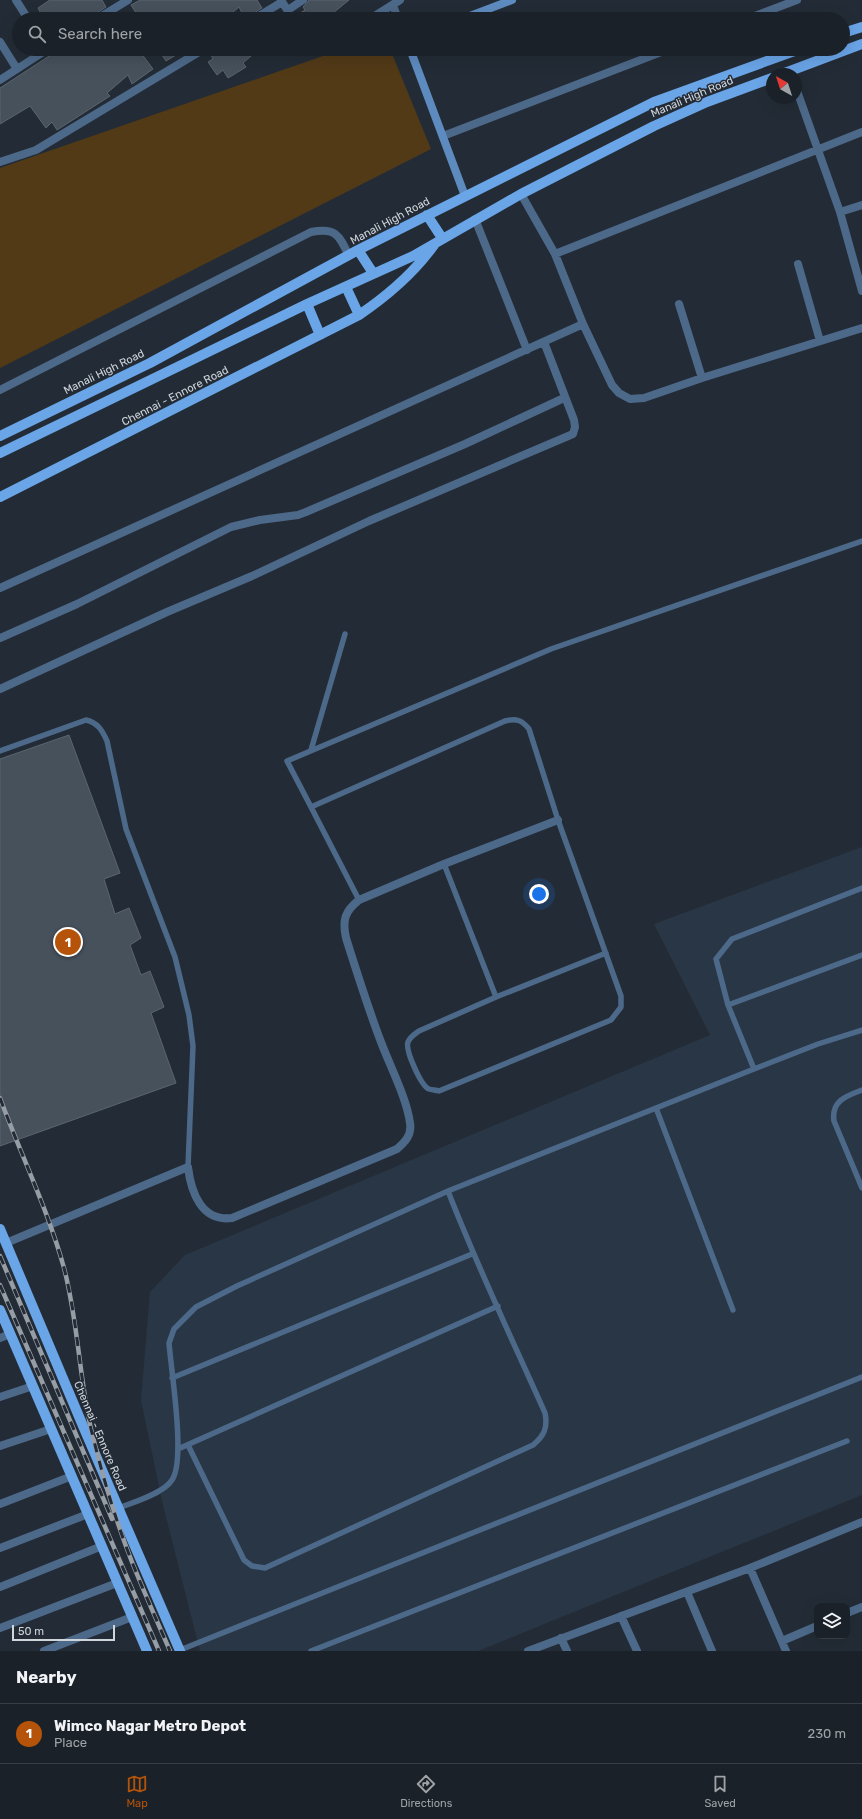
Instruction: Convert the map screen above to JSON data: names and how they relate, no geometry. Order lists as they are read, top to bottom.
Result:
{
  "streets": {
    "main road": ["Manali High Road", "Chennai - Ennore Road"]
  },
  "crossings": [
    ["Manali High Road", "Chennai - Ennore Road"]
  ],
  "scale_bar": "50 m",
  "north": "top left",
  "page": {
    "search": "Search here",
    "pins": "1",
    "scale": "50 m",
    "heading": "Nearby",
    "list": [
      {
        "mark": "1",
        "name": "Wimco Nagar Metro Depot",
        "note": "Place",
        "value": "230 m"
      }
    ],
    "nav": ["Map", "Directions", "Saved"]
  }
}
